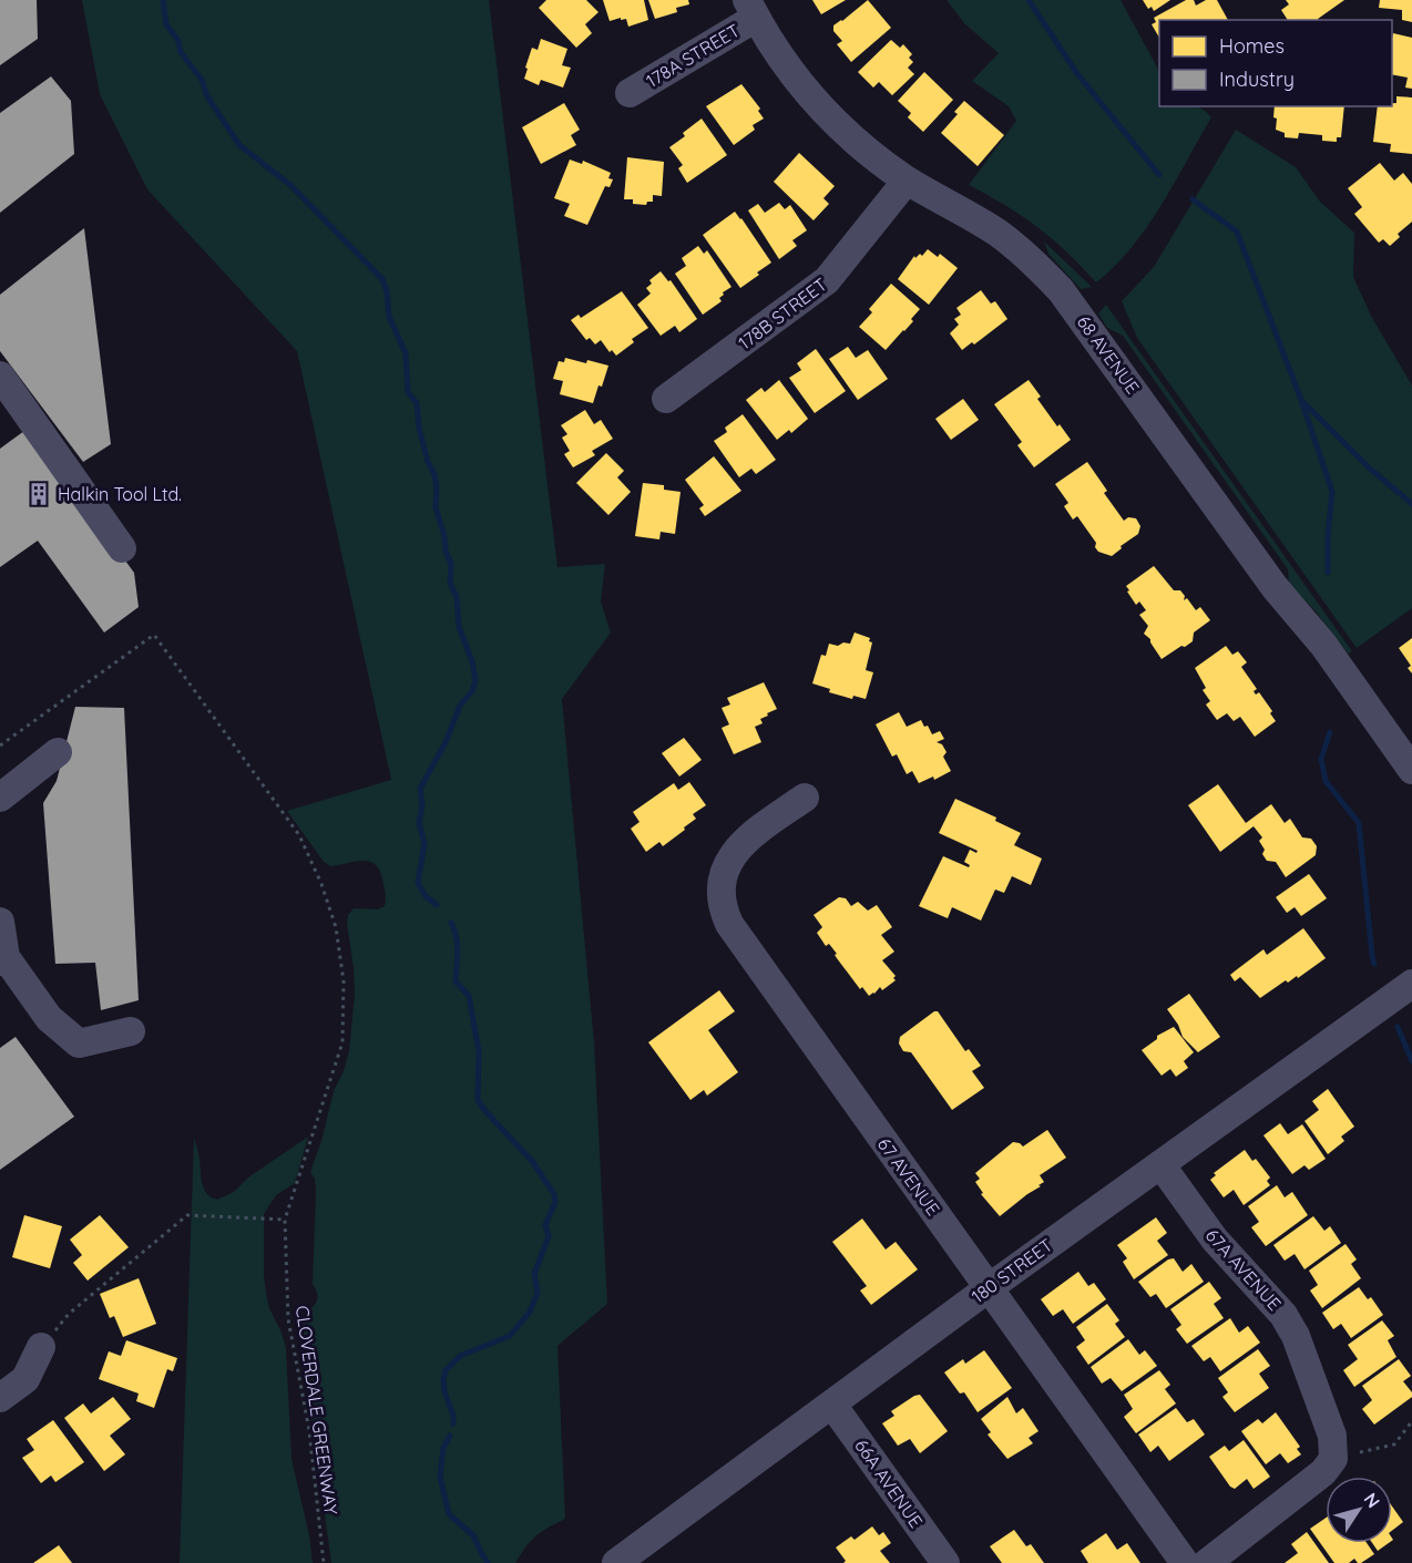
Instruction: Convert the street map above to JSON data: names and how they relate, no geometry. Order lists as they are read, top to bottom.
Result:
{
  "streets": {
    "street": [
      "178A STREET",
      "178B STREET",
      "68 AVENUE",
      "67 AVENUE",
      "67A AVENUE",
      "180 STREET",
      "66A AVENUE"
    ],
    "path": ["CLOVERDALE GREENWAY"]
  },
  "crossings": [
    ["178A STREET", "68 AVENUE"],
    ["178B STREET", "68 AVENUE"],
    ["67 AVENUE", "180 STREET"],
    ["67A AVENUE", "180 STREET"],
    ["180 STREET", "66A AVENUE"]
  ],
  "places": {
    "building": ["Halkin Tool Ltd."]
  },
  "legend": ["Homes", "Industry"],
  "north": "top right"
}
